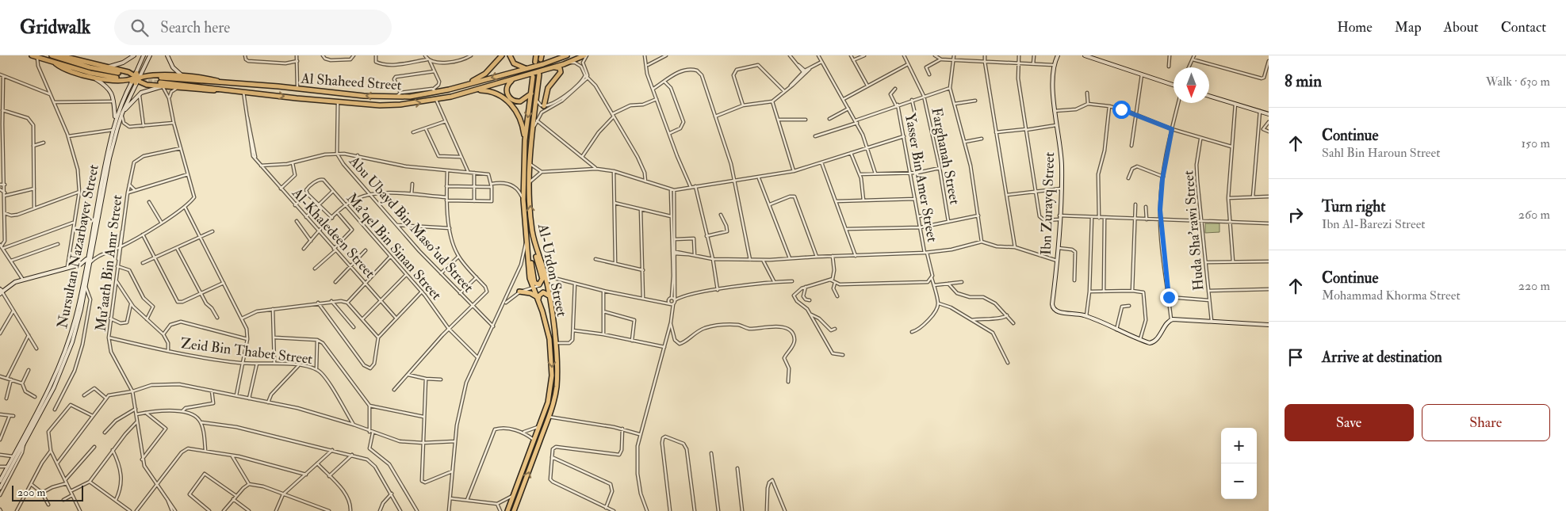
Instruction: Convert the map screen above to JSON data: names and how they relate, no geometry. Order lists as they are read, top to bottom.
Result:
{
  "streets": {
    "highway": ["Al Shaheed Street", "Al-Urdon Street"],
    "main road": ["Ibn Zurayq Street", "Nursultan Nazarbayev Street"],
    "street": [
      "Farghanah Street",
      "Yasser Bin Amer Street",
      "Abu Ubayd Bin Maso'ud Street",
      "Huda Sha'rawi Street",
      "Al-Khaledeen Street",
      "Ma’qel Bin Sinan Street",
      "Mu'aath Bin Amr Street",
      "Zeid Bin Thabet Street"
    ]
  },
  "crossings": [
    ["Al Shaheed Street", "Abu Ubayd Bin Maso'ud Street"],
    ["Al Shaheed Street", "Al-Khaledeen Street"],
    ["Al-Khaledeen Street", "Ma’qel Bin Sinan Street"],
    ["Mu'aath Bin Amr Street", "Zeid Bin Thabet Street"]
  ],
  "scale_bar": "200 m",
  "north": "bottom",
  "page": {
    "header": "Gridwalk",
    "search": "Search here",
    "nav": [
      "Home",
      "Map",
      "About",
      "Contact"
    ],
    "heading": ["8 min", "Walk · 630 m"],
    "list": [
      ["Continue", "Sahl Bin Haroun Street", "150 m"],
      ["Turn right", "Ibn Al-Barezi Street", "260 m"],
      ["Continue", "Mohammad Khorma Street", "220 m"],
      "Arrive at destination"
    ],
    "buttons": ["Save", "Share"],
    "map_buttons": ["+", "−"],
    "scale": "200 m"
  }
}
